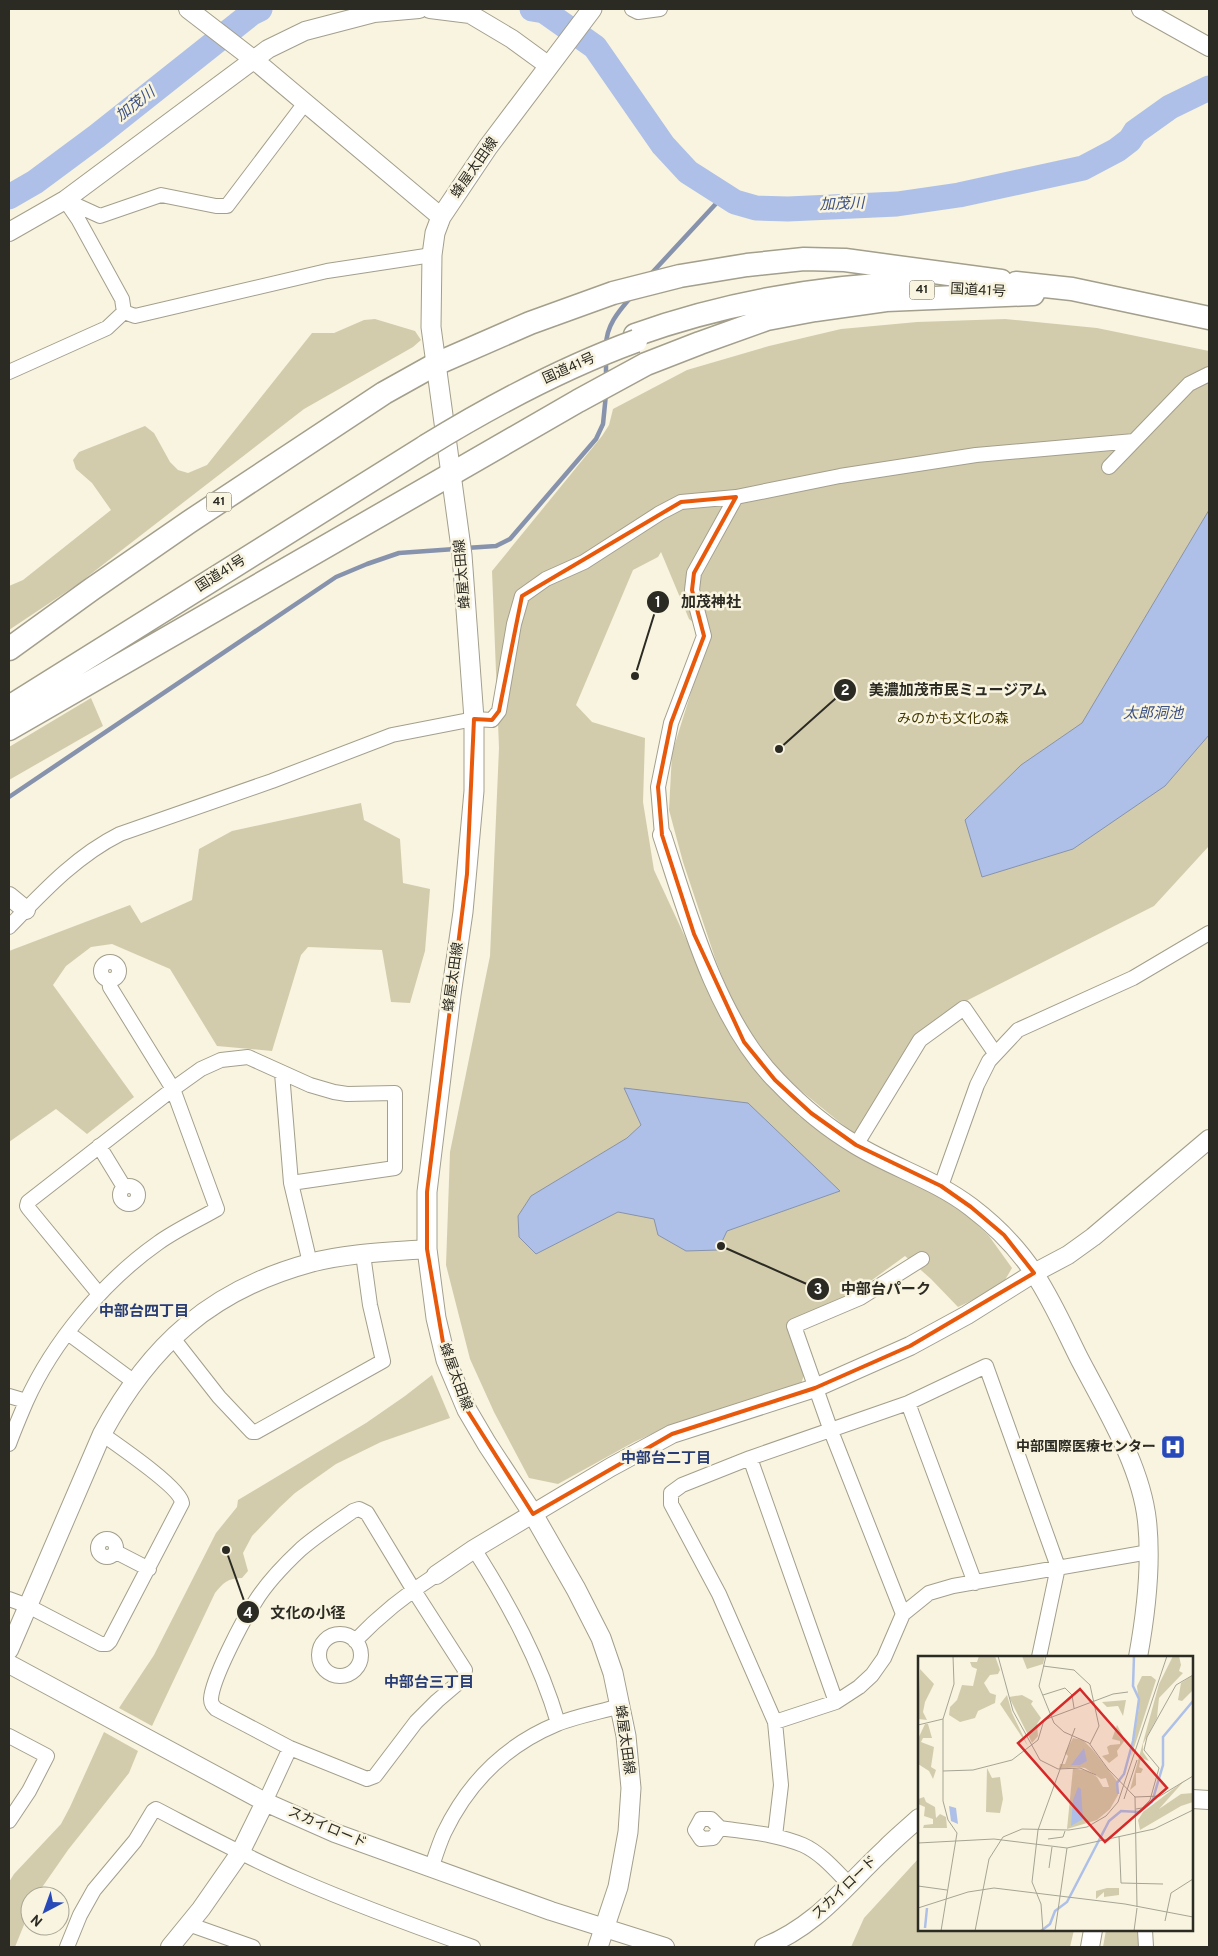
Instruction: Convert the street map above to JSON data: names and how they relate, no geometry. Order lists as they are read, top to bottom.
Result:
{
  "streets": {
    "highway": ["41", "国道41号"],
    "main road": ["蜂屋太田線"],
    "street": ["スカイロード"]
  },
  "crossings": [
    ["蜂屋太田線", "41"],
    ["蜂屋太田線", "スカイロード"],
    ["41", "国道41号"]
  ],
  "districts": ["中部台四丁目", "中部台二丁目", "中部台三丁目"],
  "water": ["加茂川", "太郎洞池"],
  "parks": ["みのかも文化の森"],
  "places": {
    "other": [
      "加茂神社",
      "美濃加茂市民ミュージアム",
      "中部台パーク",
      "文化の小径"
    ],
    "hospital": ["中部国際医療センター"]
  },
  "north": "bottom left"
}
